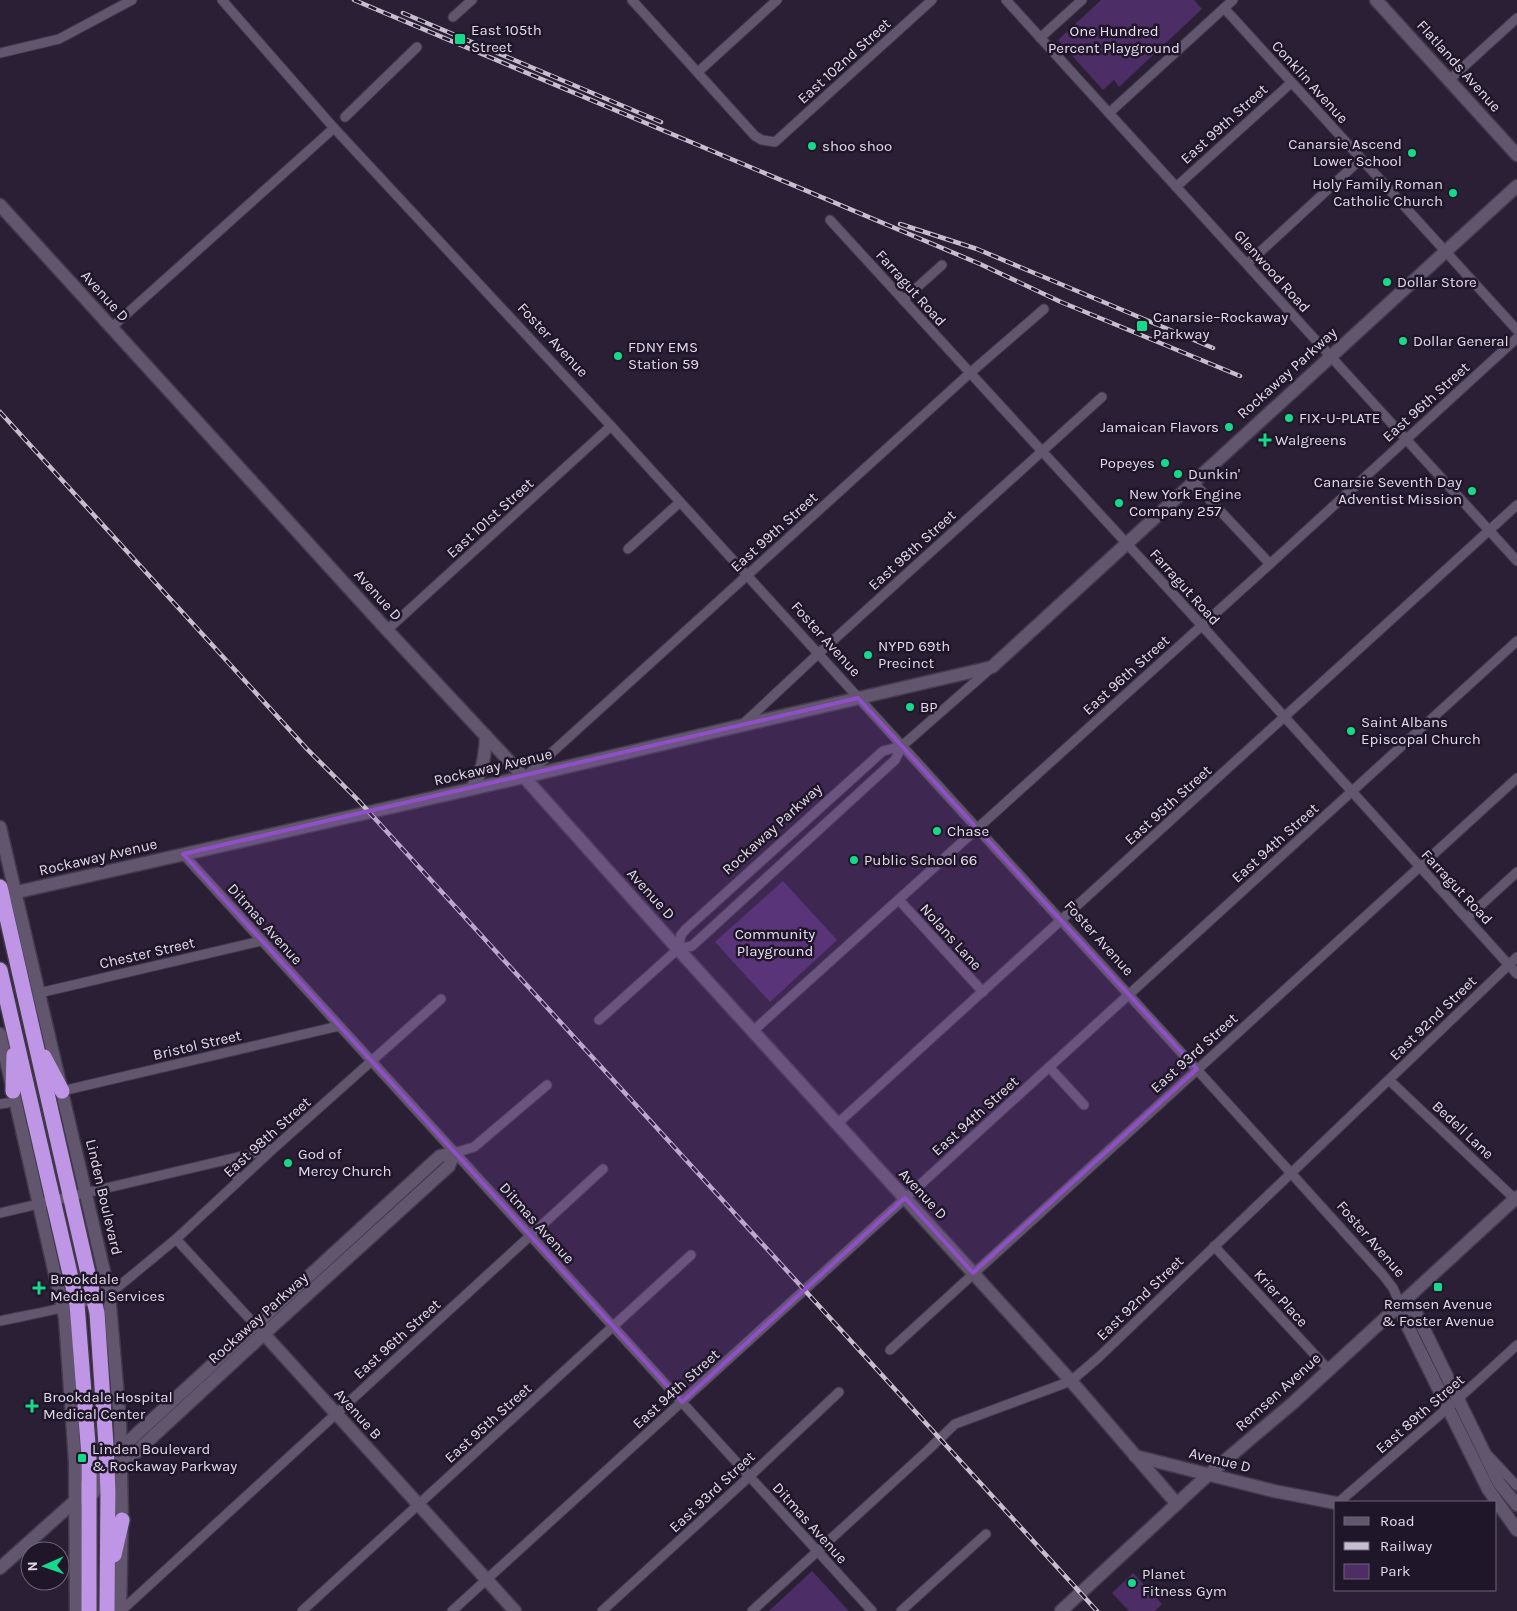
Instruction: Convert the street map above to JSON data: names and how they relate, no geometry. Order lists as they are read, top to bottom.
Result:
{
  "streets": {
    "highway": ["Linden Boulevard"],
    "street": [
      "East 102nd Street",
      "Flatlands Avenue",
      "Conklin Avenue",
      "East 99th Street",
      "Glenwood Road",
      "Farragut Road",
      "Avenue D",
      "Foster Avenue",
      "Rockaway Parkway",
      "East 96th Street",
      "East 101st Street",
      "East 98th Street",
      "Rockaway Avenue",
      "East 95th Street",
      "East 94th Street",
      "Ditmas Avenue",
      "Nolans Lane",
      "Chester Street",
      "East 92nd Street",
      "Bristol Street",
      "East 93rd Street",
      "Bedell Lane",
      "Krier Place",
      "Remsen Avenue",
      "Avenue B",
      "East 89th Street"
    ]
  },
  "crossings": [
    ["Conklin Avenue", "East 99th Street"],
    ["Conklin Avenue", "Rockaway Parkway"],
    ["East 99th Street", "Glenwood Road"],
    ["East 99th Street", "Farragut Road"],
    ["East 99th Street", "Avenue D"],
    ["East 99th Street", "Foster Avenue"],
    ["East 99th Street", "Rockaway Avenue"],
    ["Glenwood Road", "Rockaway Parkway"],
    ["Glenwood Road", "East 96th Street"],
    ["Glenwood Road", "East 95th Street"],
    ["Farragut Road", "Rockaway Parkway"],
    ["Farragut Road", "East 96th Street"],
    ["Farragut Road", "East 98th Street"],
    ["Farragut Road", "East 95th Street"],
    ["Farragut Road", "East 94th Street"],
    ["Farragut Road", "East 92nd Street"],
    ["Farragut Road", "East 93rd Street"],
    ["Avenue D", "Rockaway Parkway"],
    ["Avenue D", "East 96th Street"],
    ["Avenue D", "East 101st Street"],
    ["Avenue D", "Rockaway Avenue"],
    ["Avenue D", "East 95th Street"],
    ["Avenue D", "East 94th Street"],
    ["Avenue D", "East 92nd Street"],
    ["Avenue D", "East 93rd Street"],
    ["Avenue D", "Remsen Avenue"],
    ["Foster Avenue", "Rockaway Parkway"],
    ["Foster Avenue", "East 96th Street"],
    ["Foster Avenue", "East 101st Street"],
    ["Foster Avenue", "East 98th Street"],
    ["Foster Avenue", "Rockaway Avenue"],
    ["Foster Avenue", "East 95th Street"],
    ["Foster Avenue", "East 94th Street"],
    ["Foster Avenue", "East 92nd Street"],
    ["Foster Avenue", "East 93rd Street"],
    ["Foster Avenue", "Remsen Avenue"],
    ["Foster Avenue", "East 89th Street"],
    ["Rockaway Parkway", "Rockaway Avenue"],
    ["Rockaway Parkway", "Ditmas Avenue"],
    ["Rockaway Parkway", "Linden Boulevard"],
    ["Rockaway Parkway", "Avenue B"],
    ["East 96th Street", "Ditmas Avenue"],
    ["East 96th Street", "Nolans Lane"],
    ["East 96th Street", "Linden Boulevard"],
    ["East 96th Street", "Avenue B"],
    ["East 98th Street", "Rockaway Avenue"],
    ["East 98th Street", "Ditmas Avenue"],
    ["East 98th Street", "Linden Boulevard"],
    ["East 98th Street", "Avenue B"],
    ["Rockaway Avenue", "Ditmas Avenue"],
    ["Rockaway Avenue", "Linden Boulevard"],
    ["East 95th Street", "Ditmas Avenue"],
    ["East 95th Street", "Nolans Lane"],
    ["East 95th Street", "Avenue B"],
    ["East 94th Street", "Ditmas Avenue"],
    ["East 94th Street", "Avenue B"],
    ["Ditmas Avenue", "Chester Street"],
    ["Ditmas Avenue", "East 92nd Street"],
    ["Ditmas Avenue", "Bristol Street"],
    ["Ditmas Avenue", "East 93rd Street"],
    ["Chester Street", "Linden Boulevard"],
    ["East 92nd Street", "Bedell Lane"],
    ["East 92nd Street", "Krier Place"],
    ["Bristol Street", "Linden Boulevard"],
    ["Bedell Lane", "Remsen Avenue"],
    ["Krier Place", "Remsen Avenue"]
  ],
  "parks": ["One Hundred Percent Playground", "Community Playground"],
  "places": {
    "transit": [
      "East 105th Street",
      "Canarsie–Rockaway Parkway",
      "Remsen Avenue & Foster Avenue",
      "Linden Boulevard & Rockaway Parkway"
    ],
    "other": [
      "shoo shoo",
      "Canarsie Ascend Lower School",
      "Holy Family Roman Catholic Church",
      "Dollar Store",
      "Dollar General",
      "FDNY EMS Station 59",
      "FIX-U-PLATE",
      "Jamaican Flavors",
      "Popeyes",
      "Dunkin'",
      "Canarsie Seventh Day Adventist Mission",
      "New York Engine Company 257",
      "NYPD 69th Precinct",
      "BP",
      "Saint Albans Episcopal Church",
      "Chase",
      "Public School 66",
      "God of Mercy Church",
      "Planet Fitness Gym"
    ],
    "health": ["Walgreens", "Brookdale Medical Services", "Brookdale Hospital Medical Center"]
  },
  "legend": ["Road", "Railway", "Park"],
  "north": "left"
}
